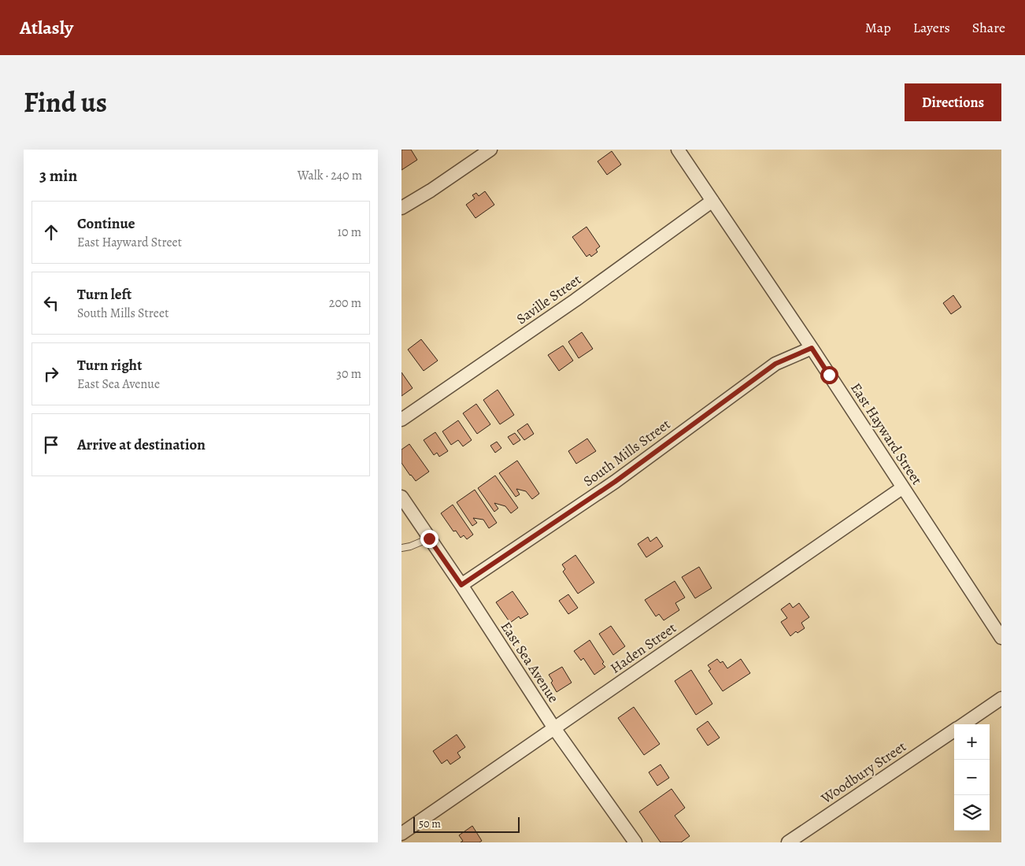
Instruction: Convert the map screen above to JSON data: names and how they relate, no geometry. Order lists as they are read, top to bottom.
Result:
{
  "streets": {
    "street": [
      "Saville Street",
      "East Hayward Street",
      "South Mills Street",
      "Haden Street",
      "East Sea Avenue",
      "Woodbury Street"
    ]
  },
  "crossings": [
    ["Saville Street", "East Hayward Street"],
    ["East Hayward Street", "South Mills Street"],
    ["East Hayward Street", "Haden Street"],
    ["South Mills Street", "East Sea Avenue"],
    ["Haden Street", "East Sea Avenue"]
  ],
  "scale_bar": "50 m",
  "page": {
    "header": "Atlasly",
    "nav": ["Map", "Layers", "Share"],
    "title": "Find us",
    "buttons": "Directions",
    "heading": ["3 min", "Walk · 240 m"],
    "list": [
      ["Continue", "East Hayward Street", "10 m"],
      ["Turn left", "South Mills Street", "200 m"],
      ["Turn right", "East Sea Avenue", "30 m"],
      "Arrive at destination"
    ],
    "map_buttons": ["+", "−"],
    "scale": "50 m"
  }
}
